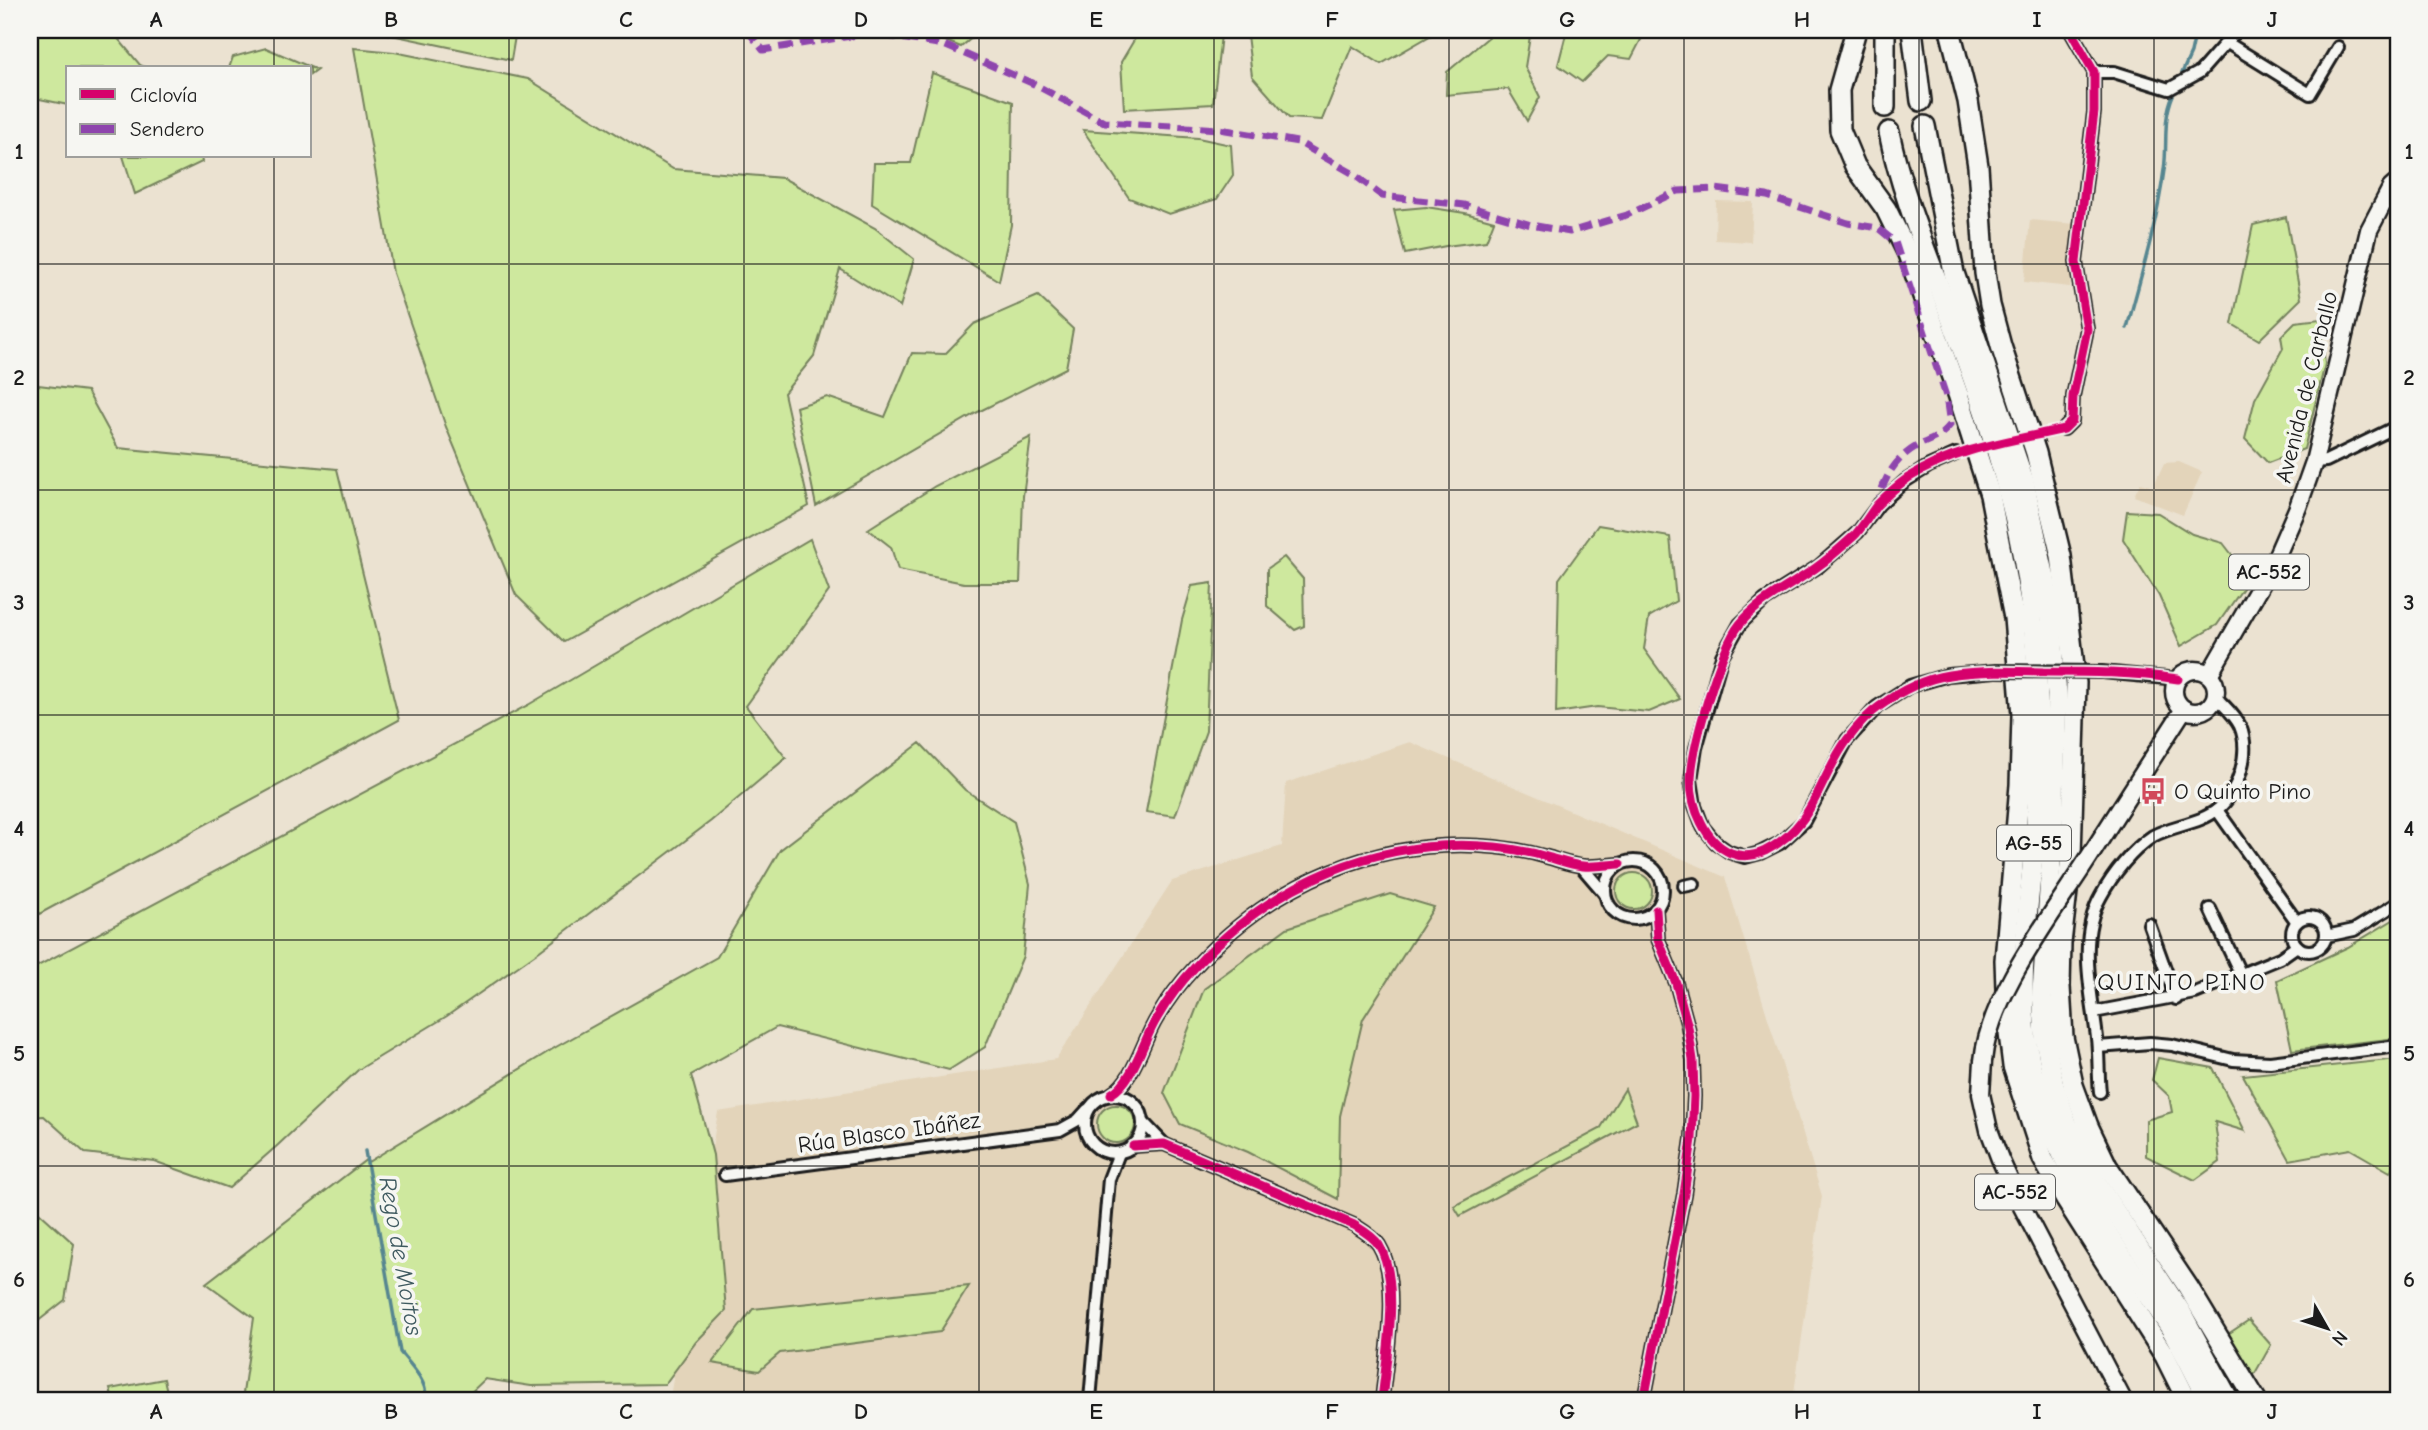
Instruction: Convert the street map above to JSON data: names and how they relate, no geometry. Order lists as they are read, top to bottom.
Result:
{
  "streets": {
    "highway": ["AG-55"],
    "main road": ["Avenida de Carballo", "AC-552"],
    "street": ["Rúa Blasco Ibáñez"]
  },
  "crossings": [
    ["Avenida de Carballo", "AC-552"]
  ],
  "districts": ["QUINTO PINO"],
  "water": ["Rego de Moitos"],
  "places": {
    "bus stop": ["O Quinto Pino"]
  },
  "legend": ["Ciclovía", "Sendero"],
  "north": "bottom right",
  "grid": {
    "columns": [
      "A",
      "B",
      "C",
      "D",
      "E",
      "F",
      "G",
      "H",
      "I",
      "J"
    ],
    "rows": [
      "1",
      "2",
      "3",
      "4",
      "5",
      "6"
    ]
  }
}
